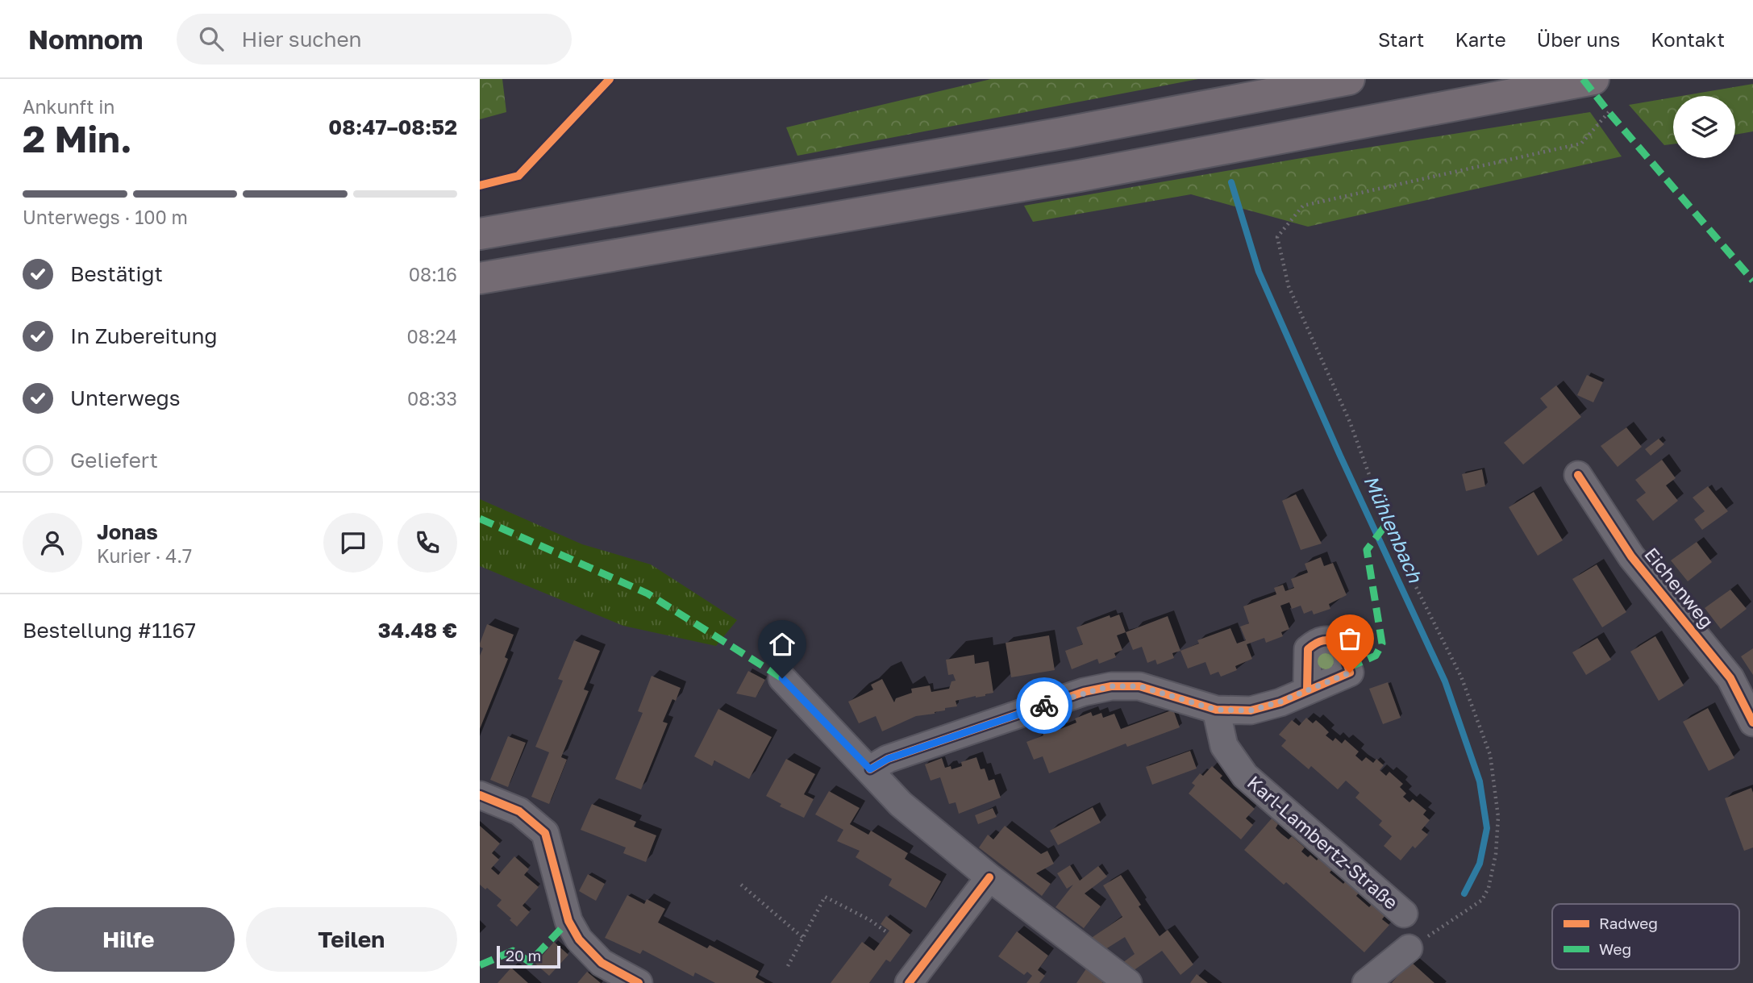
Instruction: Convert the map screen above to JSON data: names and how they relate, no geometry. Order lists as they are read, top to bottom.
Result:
{
  "streets": {
    "street": ["Eichenweg", "Karl-Lambertz-Straße"]
  },
  "water": ["Mühlenbach"],
  "legend": ["Radweg", "Weg"],
  "scale_bar": "20 m",
  "page": {
    "header": "Nomnom",
    "search": "Hier suchen",
    "nav": [
      "Start",
      "Karte",
      "Über uns",
      "Kontakt"
    ],
    "heading": ["2 Min.", "Ankunft in", "08:47–08:52"],
    "panel": [
      "Jonas",
      "Kurier · 4.7",
      "Bestellung #1167",
      "34.48 €"
    ],
    "bar": "Unterwegs · 100 m",
    "list": [
      ["Bestätigt", "08:16"],
      ["In Zubereitung", "08:24"],
      ["Unterwegs", "08:33"],
      "Geliefert"
    ],
    "buttons": ["Hilfe", "Teilen"],
    "scale": "20 m"
  }
}
